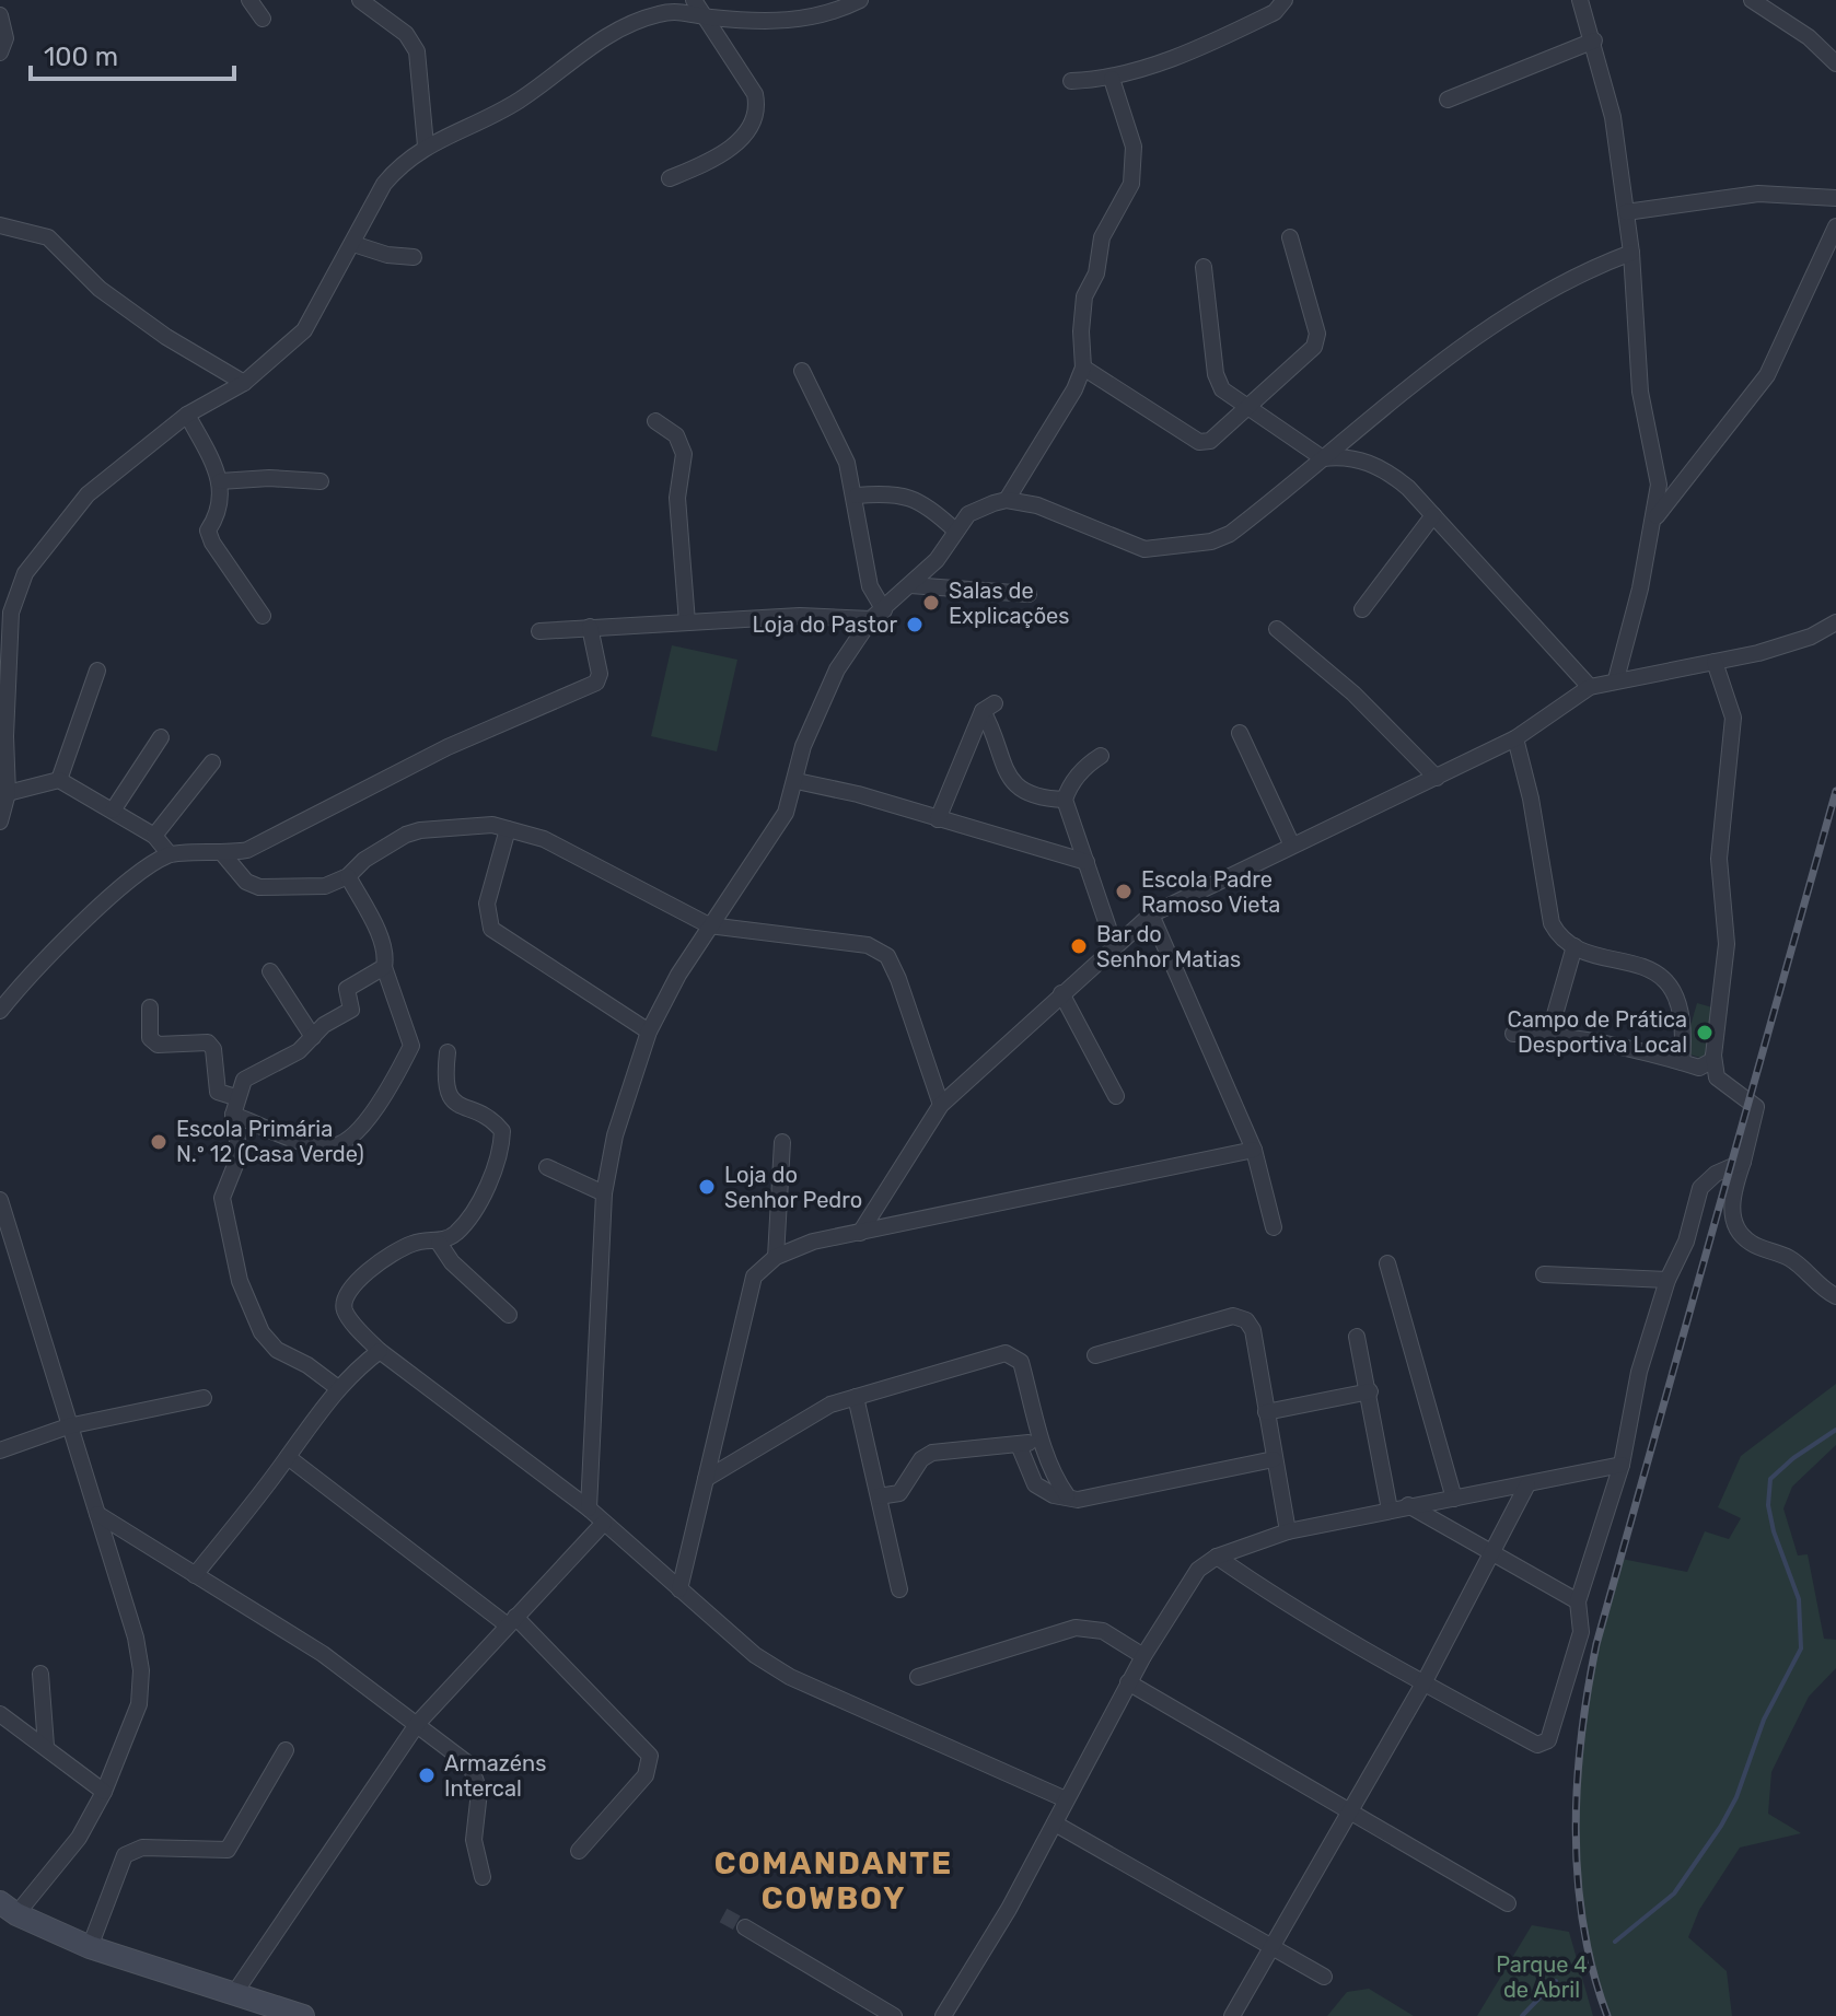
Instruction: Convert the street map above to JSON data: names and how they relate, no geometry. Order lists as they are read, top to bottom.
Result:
{
  "districts": ["COMANDANTE COWBOY"],
  "parks": ["Parque 4 de Abril"],
  "places": [
    "Salas de Explicações",
    "Loja do Pastor",
    "Escola Padre Ramoso Vieta",
    "Bar do Senhor Matias",
    "Campo de Prática Desportiva Local",
    "Escola Primária N.º 12 (Casa Verde)",
    "Loja do Senhor Pedro",
    "Armazéns Intercal"
  ],
  "scale_bar": "100 m"
}
